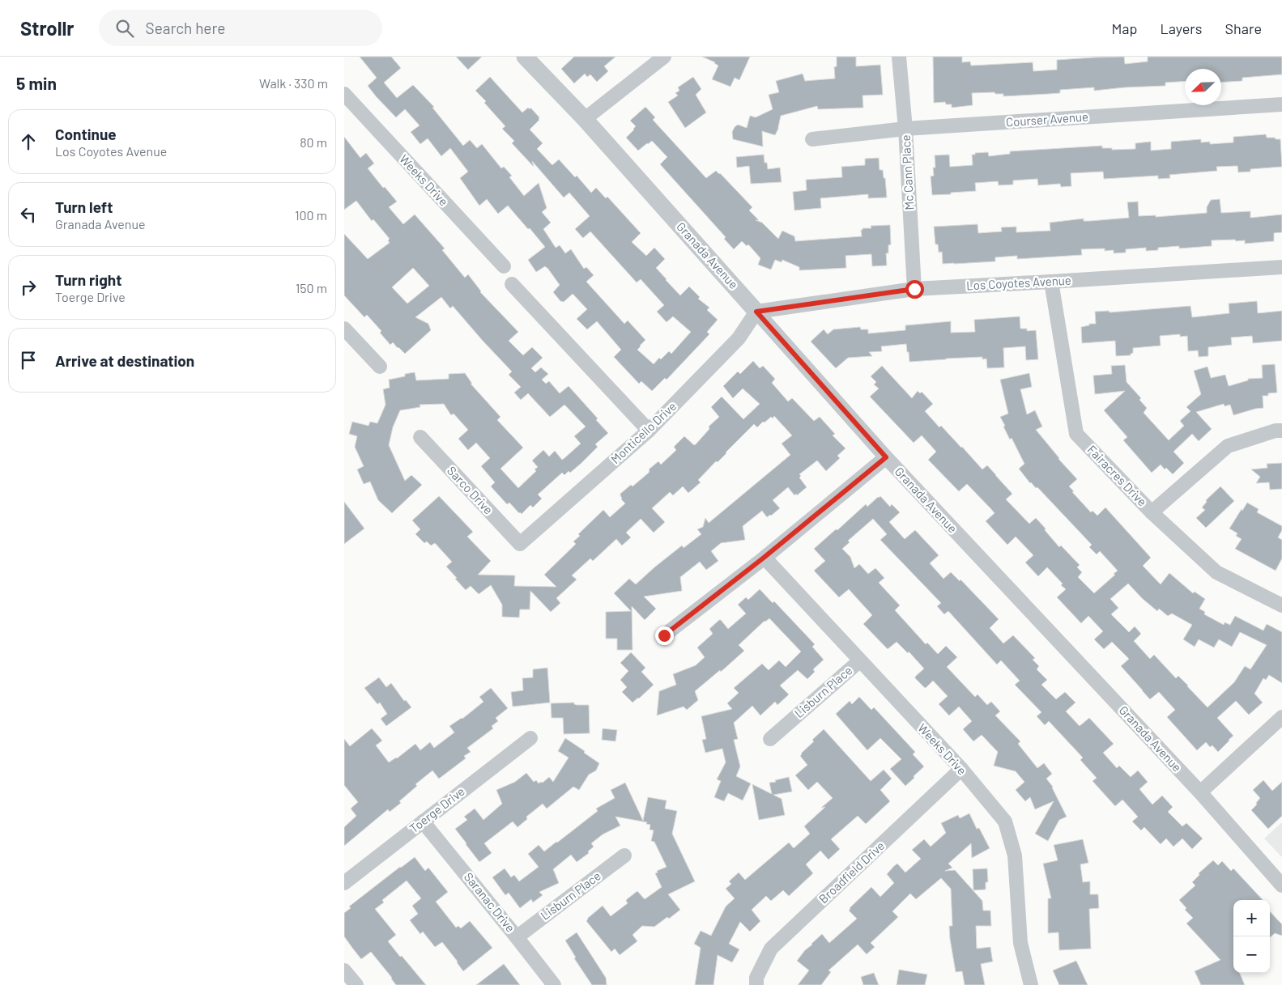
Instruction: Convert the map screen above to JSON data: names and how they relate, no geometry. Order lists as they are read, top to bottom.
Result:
{
  "streets": {
    "street": [
      "Courser Avenue",
      "Mc Cann Place",
      "Weeks Drive",
      "Granada Avenue",
      "Los Coyotes Avenue",
      "Monticello Drive",
      "Fairacres Drive",
      "Sarco Drive",
      "Lisburn Place",
      "Toerge Drive",
      "Broadfield Drive",
      "Saranac Drive"
    ]
  },
  "crossings": [
    ["Courser Avenue", "Mc Cann Place"],
    ["Mc Cann Place", "Los Coyotes Avenue"],
    ["Weeks Drive", "Lisburn Place"],
    ["Weeks Drive", "Broadfield Drive"],
    ["Granada Avenue", "Los Coyotes Avenue"],
    ["Granada Avenue", "Monticello Drive"],
    ["Los Coyotes Avenue", "Monticello Drive"],
    ["Los Coyotes Avenue", "Fairacres Drive"],
    ["Monticello Drive", "Sarco Drive"],
    ["Lisburn Place", "Saranac Drive"],
    ["Toerge Drive", "Saranac Drive"]
  ],
  "north": "bottom left",
  "page": {
    "header": "Strollr",
    "search": "Search here",
    "nav": ["Map", "Layers", "Share"],
    "heading": ["5 min", "Walk · 330 m"],
    "list": [
      ["Continue", "Los Coyotes Avenue", "80 m"],
      ["Turn left", "Granada Avenue", "100 m"],
      ["Turn right", "Toerge Drive", "150 m"],
      "Arrive at destination"
    ],
    "map_buttons": ["+", "−"]
  }
}
